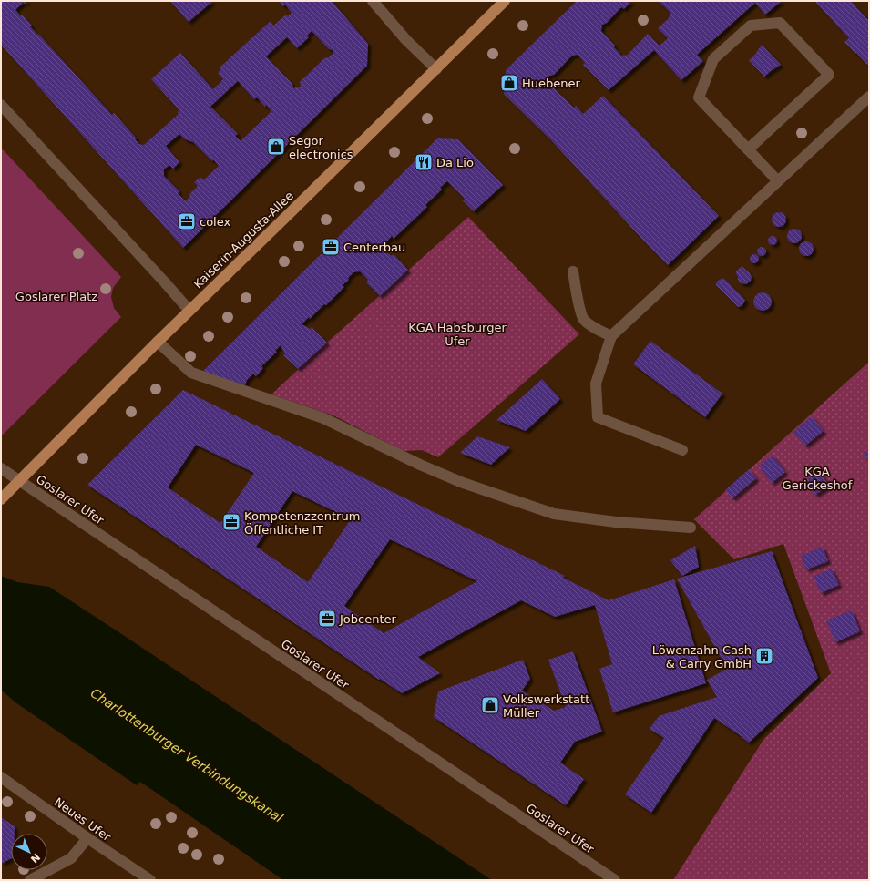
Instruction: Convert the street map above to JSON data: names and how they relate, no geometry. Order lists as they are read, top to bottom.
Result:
{
  "streets": {
    "main road": ["Kaiserin-Augusta-Allee"],
    "street": ["Goslarer Ufer", "Neues Ufer"]
  },
  "crossings": [
    ["Kaiserin-Augusta-Allee", "Goslarer Ufer"]
  ],
  "water": ["Charlottenburger Verbindungskanal"],
  "parks": ["Goslarer Platz", "KGA Habsburger Ufer", "KGA Gerickeshof"],
  "places": {
    "shop": ["Huebener", "Segor electronics", "Volkswerkstatt Müller"],
    "restaurant": ["Da Lio"],
    "office": [
      "colex",
      "Centerbau",
      "Kompetenzzentrum Öffentliche IT",
      "Jobcenter"
    ],
    "building": ["Löwenzahn Cash & Carry GmbH"]
  },
  "north": "bottom right"
}
